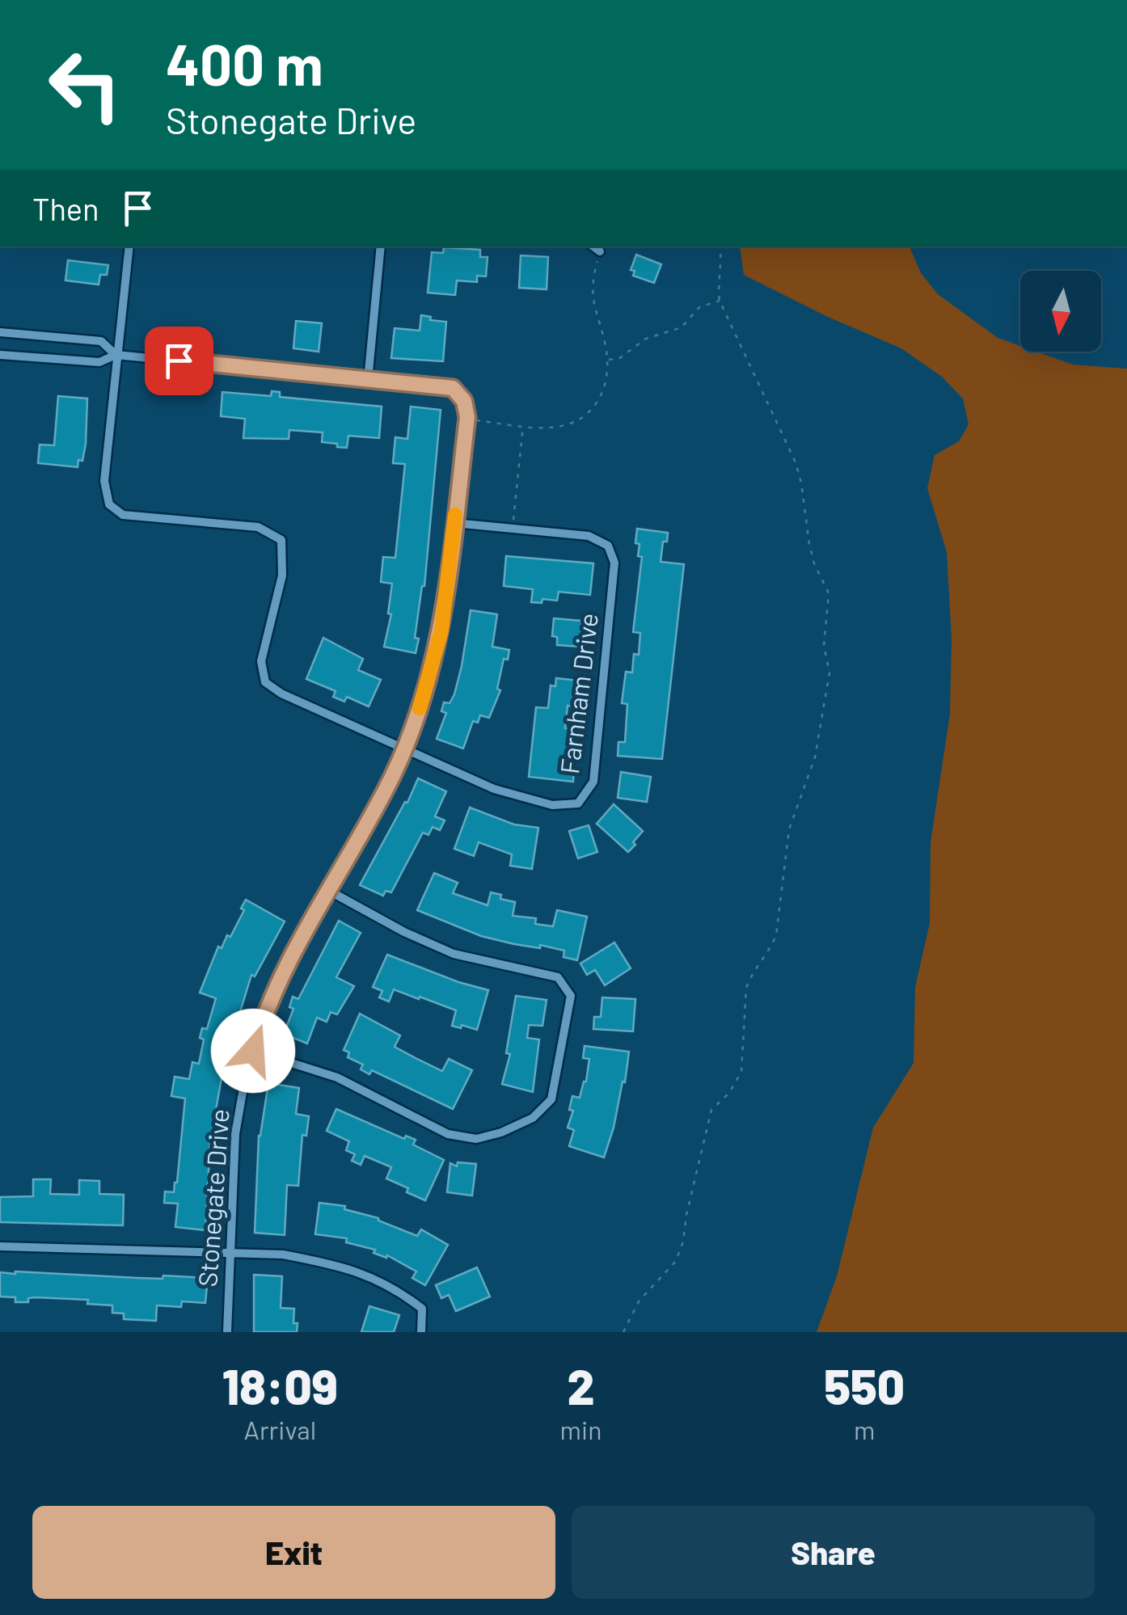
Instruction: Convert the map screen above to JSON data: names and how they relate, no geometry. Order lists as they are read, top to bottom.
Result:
{
  "streets": {
    "street": ["Farnham Drive", "Stonegate Drive"]
  },
  "crossings": [
    ["Farnham Drive", "Stonegate Drive"]
  ],
  "north": "bottom",
  "page": {
    "turn": ["400 m", "Stonegate Drive"],
    "then": "Then",
    "eta": [
      "18:09",
      "Arrival",
      "2",
      "min",
      "550",
      "m"
    ],
    "buttons": ["Exit", "Share"]
  }
}
